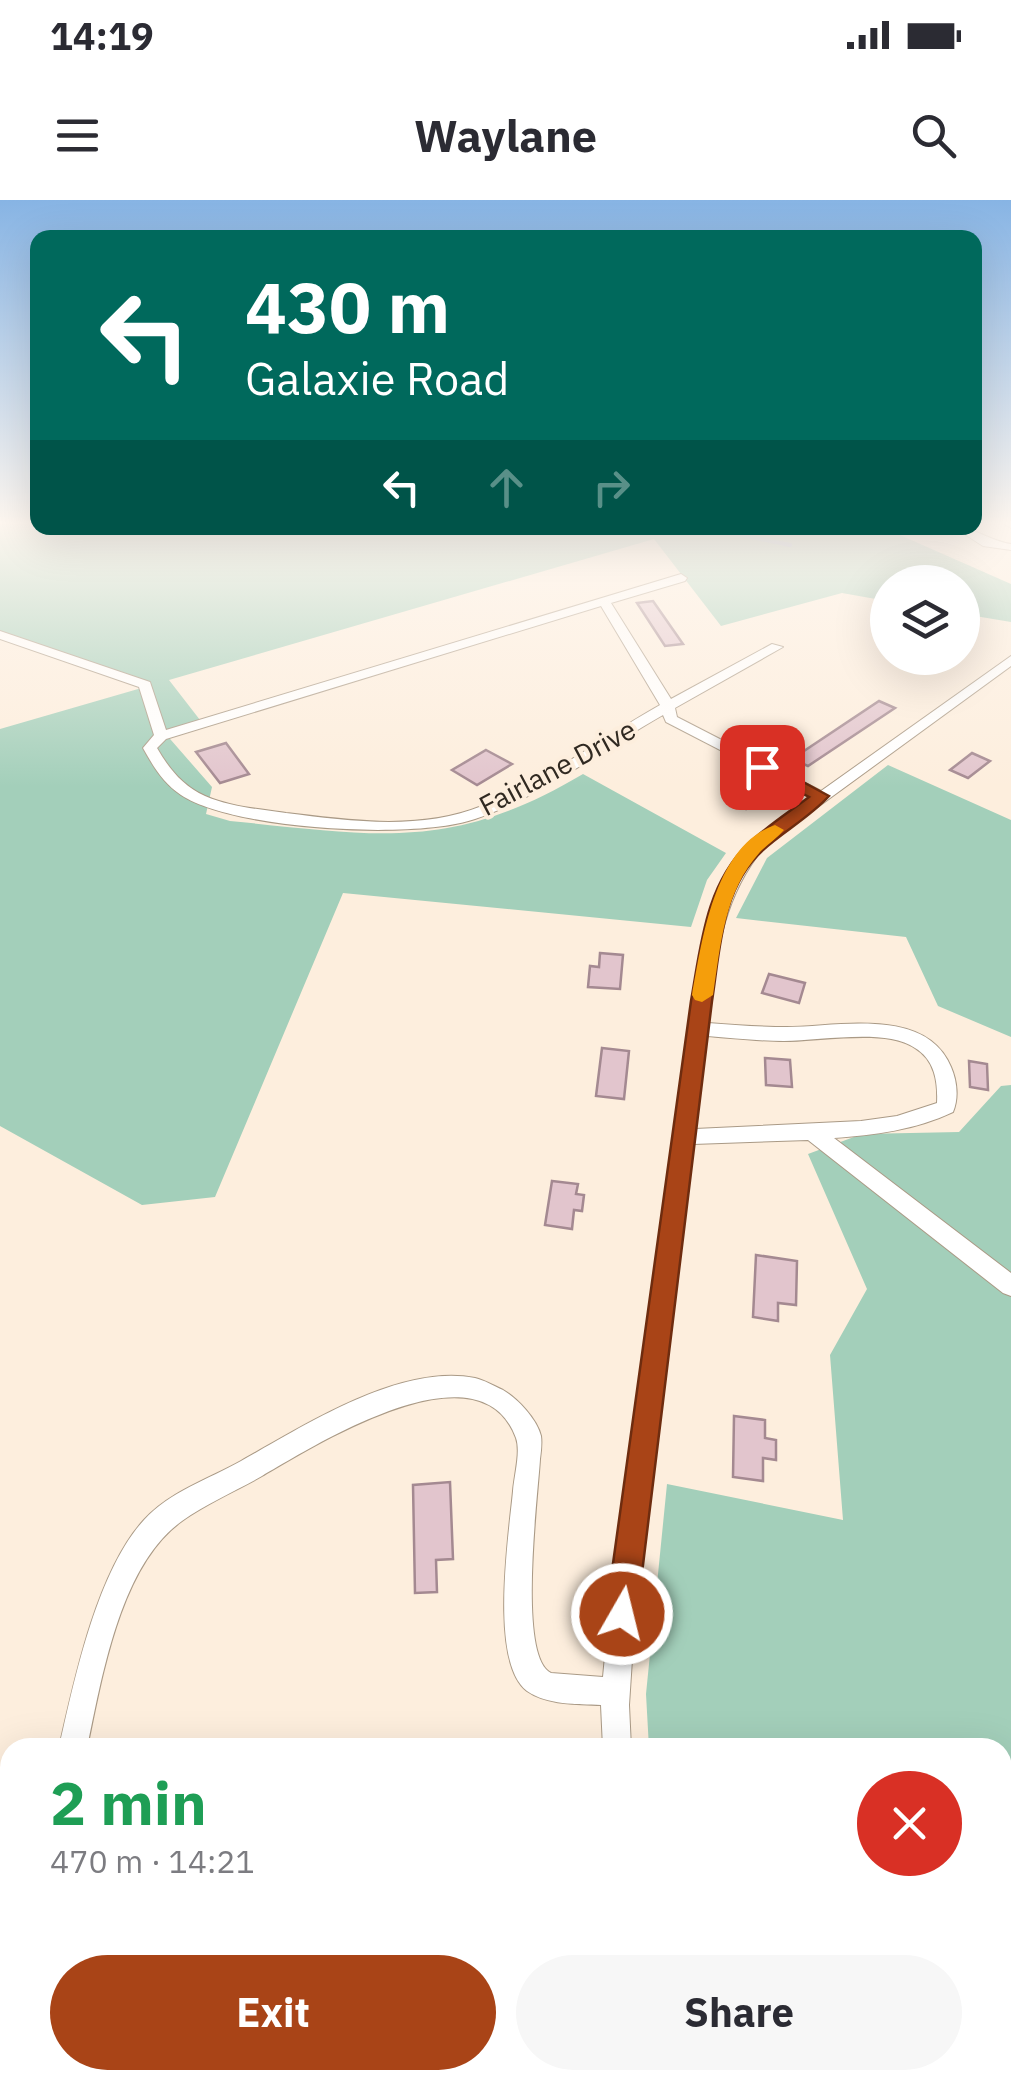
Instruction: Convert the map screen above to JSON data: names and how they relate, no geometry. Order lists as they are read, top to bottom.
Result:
{
  "streets": {
    "street": ["Fairlane Drive"]
  },
  "page": {
    "status": "14:19",
    "header": "Waylane",
    "turn": ["430 m", "Galaxie Road"],
    "heading": ["2 min", "470 m · 14:21"],
    "buttons": ["Exit", "Share"]
  }
}
